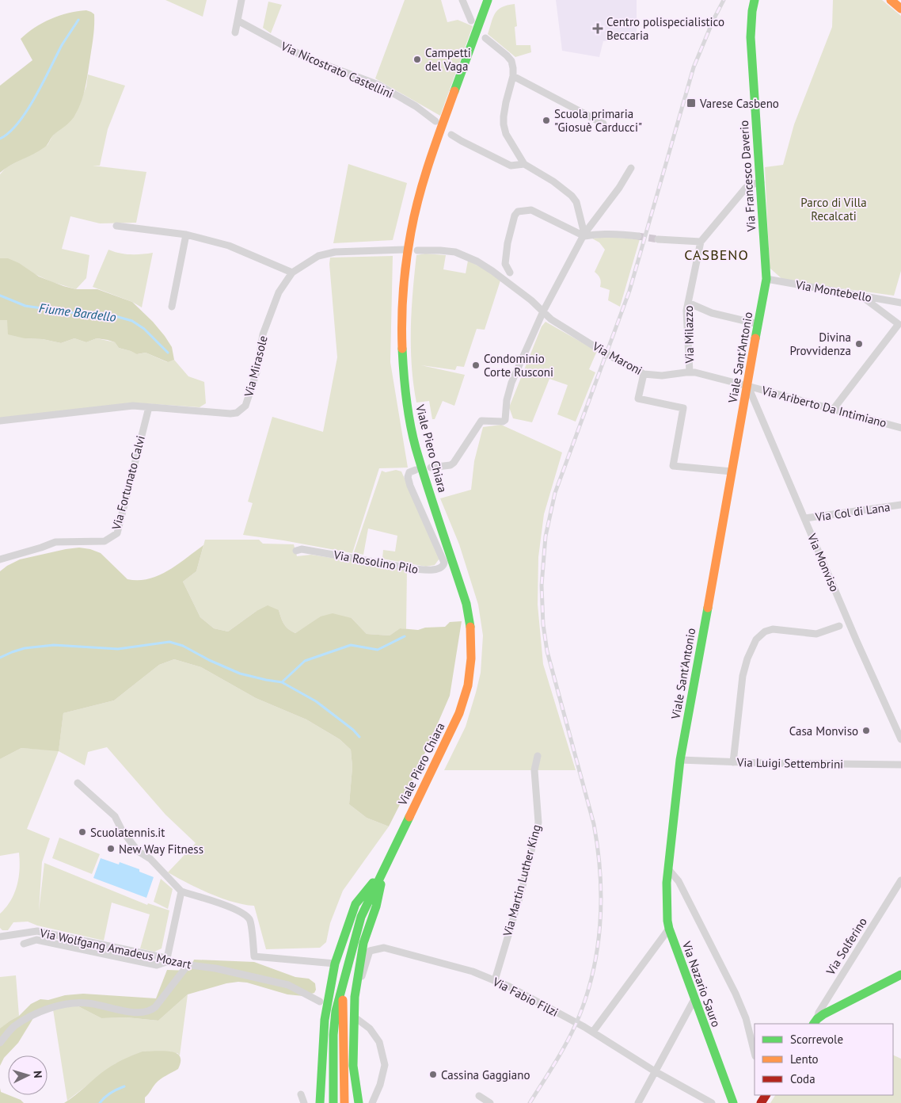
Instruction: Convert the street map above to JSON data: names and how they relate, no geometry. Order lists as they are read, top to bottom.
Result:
{
  "streets": {
    "street": [
      "Via Nicostrato Castellini",
      "Via Francesco Daverio",
      "Via Montebello",
      "Via Milazzo",
      "Viale Sant'Antonio",
      "Via Maroni",
      "Via Mirasole",
      "Via Ariberto Da Intimiano",
      "Viale Piero Chiara",
      "Via Fortunato Calvi",
      "Via Col di Lana",
      "Via Rosolino Pilo",
      "Via Monviso",
      "Via Luigi Settembrini",
      "Via Martin Luther King",
      "Via Solferino",
      "Via Wolfgang Amadeus Mozart",
      "Via Nazario Sauro",
      "Via Fabio Filzi"
    ]
  },
  "crossings": [
    ["Via Francesco Daverio", "Via Montebello"],
    ["Via Francesco Daverio", "Via Milazzo"],
    ["Via Francesco Daverio", "Viale Sant'Antonio"],
    ["Via Montebello", "Viale Sant'Antonio"],
    ["Via Milazzo", "Via Maroni"],
    ["Viale Sant'Antonio", "Via Maroni"],
    ["Viale Sant'Antonio", "Via Ariberto Da Intimiano"],
    ["Viale Sant'Antonio", "Via Monviso"],
    ["Viale Sant'Antonio", "Via Luigi Settembrini"],
    ["Viale Sant'Antonio", "Via Nazario Sauro"],
    ["Via Maroni", "Via Ariberto Da Intimiano"],
    ["Via Maroni", "Via Monviso"],
    ["Via Mirasole", "Via Fortunato Calvi"],
    ["Via Ariberto Da Intimiano", "Via Monviso"],
    ["Viale Piero Chiara", "Via Fabio Filzi"],
    ["Via Col di Lana", "Via Monviso"],
    ["Via Martin Luther King", "Via Fabio Filzi"]
  ],
  "districts": ["CASBENO"],
  "water": ["Fiume Bardello"],
  "parks": ["Parco di Villa Recalcati"],
  "places": {
    "health": ["Centro polispecialistico Beccaria"],
    "other": [
      "Campetti del Vaga",
      "Scuola primaria \"Giosuè Carducci\"",
      "Divina Provvidenza",
      "Condominio Corte Rusconi",
      "Casa Monviso",
      "Scuolatennis.it",
      "New Way Fitness",
      "Cassina Gaggiano"
    ],
    "transit": ["Varese Casbeno"]
  },
  "legend": ["Scorrevole", "Lento", "Coda"],
  "north": "right"
}
